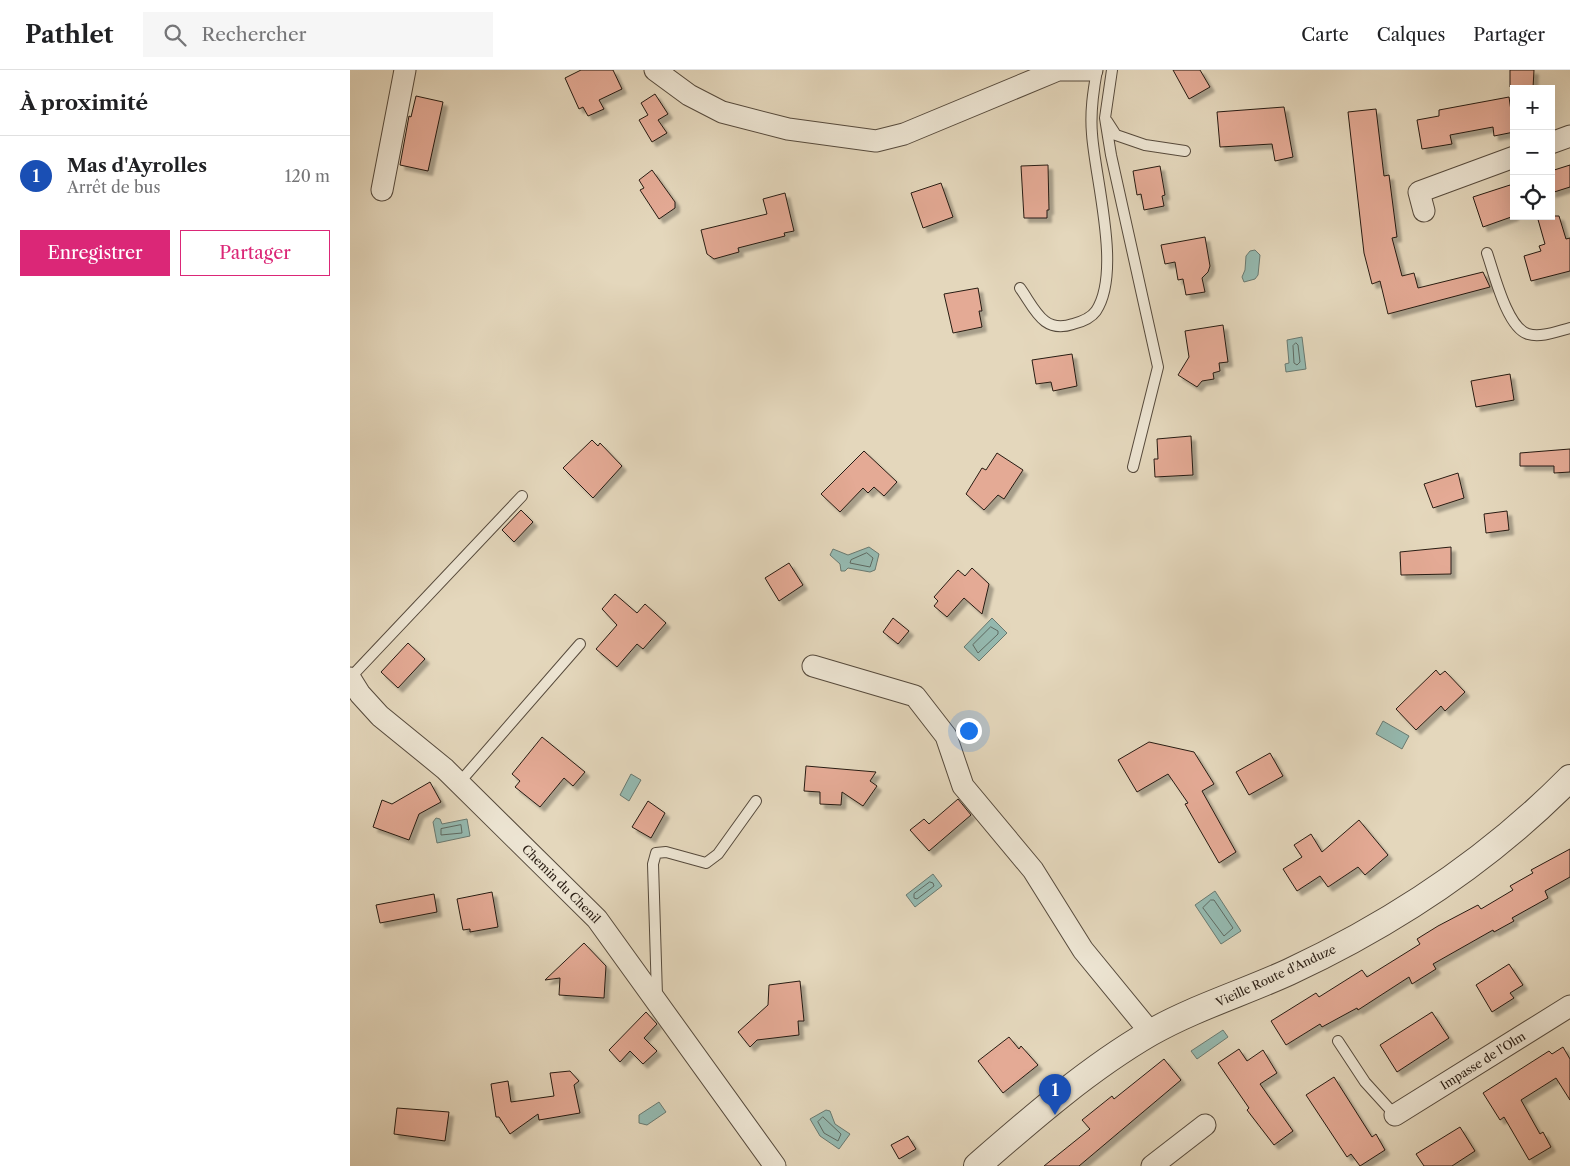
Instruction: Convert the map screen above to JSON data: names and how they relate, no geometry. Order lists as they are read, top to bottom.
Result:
{
  "streets": {
    "street": ["Chemin du Chenil", "Vieille Route d'Anduze", "Impasse de l'Olm"]
  },
  "page": {
    "header": "Pathlet",
    "search": "Rechercher",
    "nav": ["Carte", "Calques", "Partager"],
    "heading": "À proximité",
    "map_buttons": ["+", "−"],
    "list": [
      {
        "mark": "1",
        "name": "Mas d'Ayrolles",
        "note": "Arrêt de bus",
        "value": "120 m"
      }
    ],
    "buttons": ["Enregistrer", "Partager"],
    "pins": "1"
  }
}
